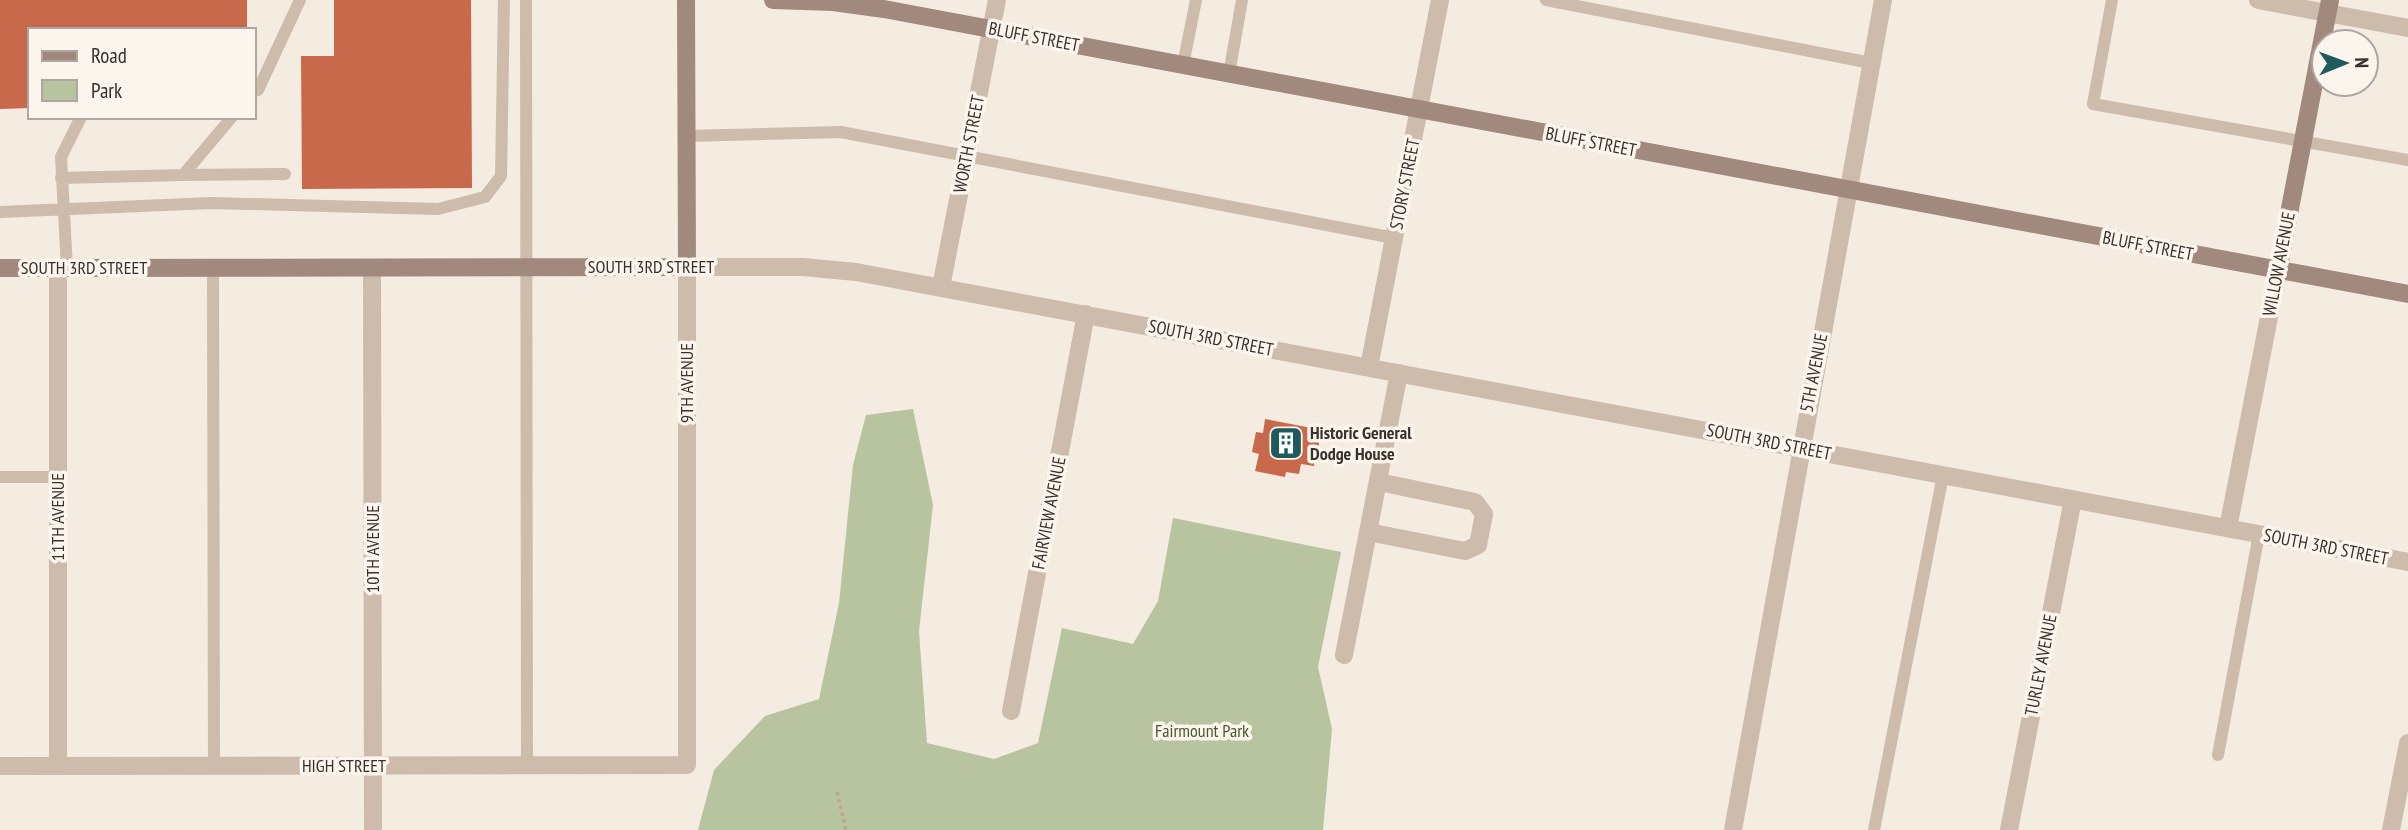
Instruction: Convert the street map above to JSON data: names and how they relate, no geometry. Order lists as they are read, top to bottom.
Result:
{
  "streets": {
    "main road": [
      "BLUFF STREET",
      "WILLOW AVENUE",
      "SOUTH 3RD STREET",
      "9TH AVENUE"
    ],
    "street": [
      "WORTH STREET",
      "STORY STREET",
      "5TH AVENUE",
      "FAIRVIEW AVENUE",
      "11TH AVENUE",
      "10TH AVENUE",
      "TURLEY AVENUE",
      "HIGH STREET"
    ]
  },
  "crossings": [
    ["BLUFF STREET", "WORTH STREET"],
    ["BLUFF STREET", "STORY STREET"],
    ["BLUFF STREET", "WILLOW AVENUE"],
    ["BLUFF STREET", "5TH AVENUE"],
    ["WORTH STREET", "SOUTH 3RD STREET"],
    ["STORY STREET", "SOUTH 3RD STREET"],
    ["WILLOW AVENUE", "SOUTH 3RD STREET"],
    ["SOUTH 3RD STREET", "5TH AVENUE"],
    ["SOUTH 3RD STREET", "9TH AVENUE"],
    ["SOUTH 3RD STREET", "FAIRVIEW AVENUE"],
    ["SOUTH 3RD STREET", "11TH AVENUE"],
    ["SOUTH 3RD STREET", "10TH AVENUE"],
    ["SOUTH 3RD STREET", "TURLEY AVENUE"],
    ["9TH AVENUE", "HIGH STREET"],
    ["11TH AVENUE", "HIGH STREET"],
    ["10TH AVENUE", "HIGH STREET"]
  ],
  "parks": ["Fairmount Park"],
  "places": {
    "building": ["Historic General Dodge House"]
  },
  "legend": ["Road", "Park"],
  "north": "right"
}
